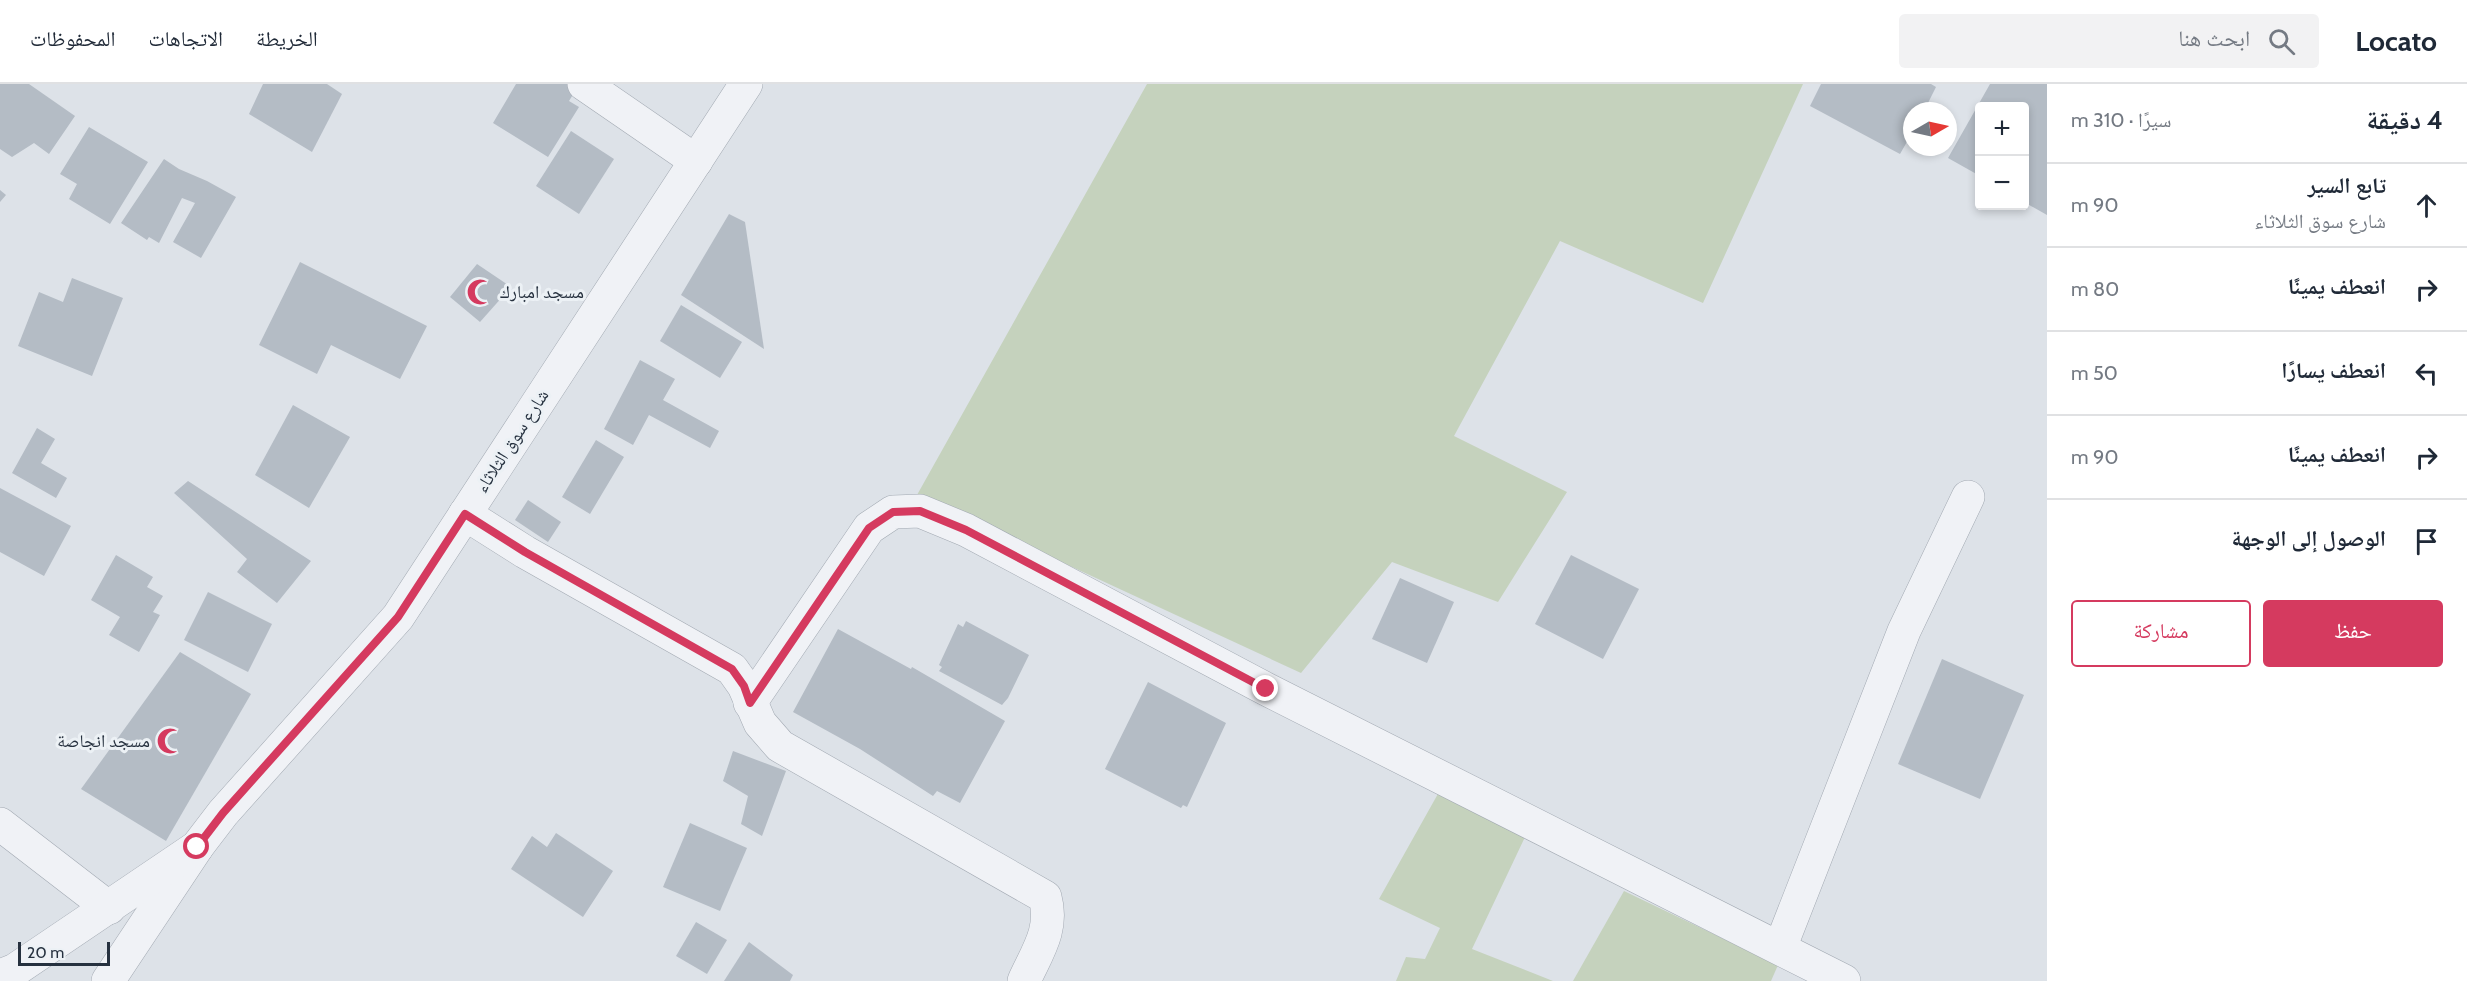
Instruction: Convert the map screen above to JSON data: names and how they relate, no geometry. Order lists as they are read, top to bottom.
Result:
{
  "streets": {
    "street": ["شارع سوق الثلاثاء"]
  },
  "places": {
    "mosque": ["مسجد امبارك", "مسجد انجاصة"]
  },
  "scale_bar": "20 m",
  "north": "right",
  "page": {
    "header": "Locato",
    "search": "ابحث هنا",
    "nav": ["الخريطة", "الاتجاهات", "المحفوظات"],
    "heading": ["4 دقيقة", "سيرًا · 310 m"],
    "map_buttons": ["+", "−"],
    "list": [
      ["تابع السير", "شارع سوق الثلاثاء", "90 m"],
      ["انعطف يمينًا", "80 m"],
      ["انعطف يسارًا", "50 m"],
      ["انعطف يمينًا", "90 m"],
      "الوصول إلى الوجهة"
    ],
    "buttons": ["حفظ", "مشاركة"],
    "scale": "20 m"
  }
}
